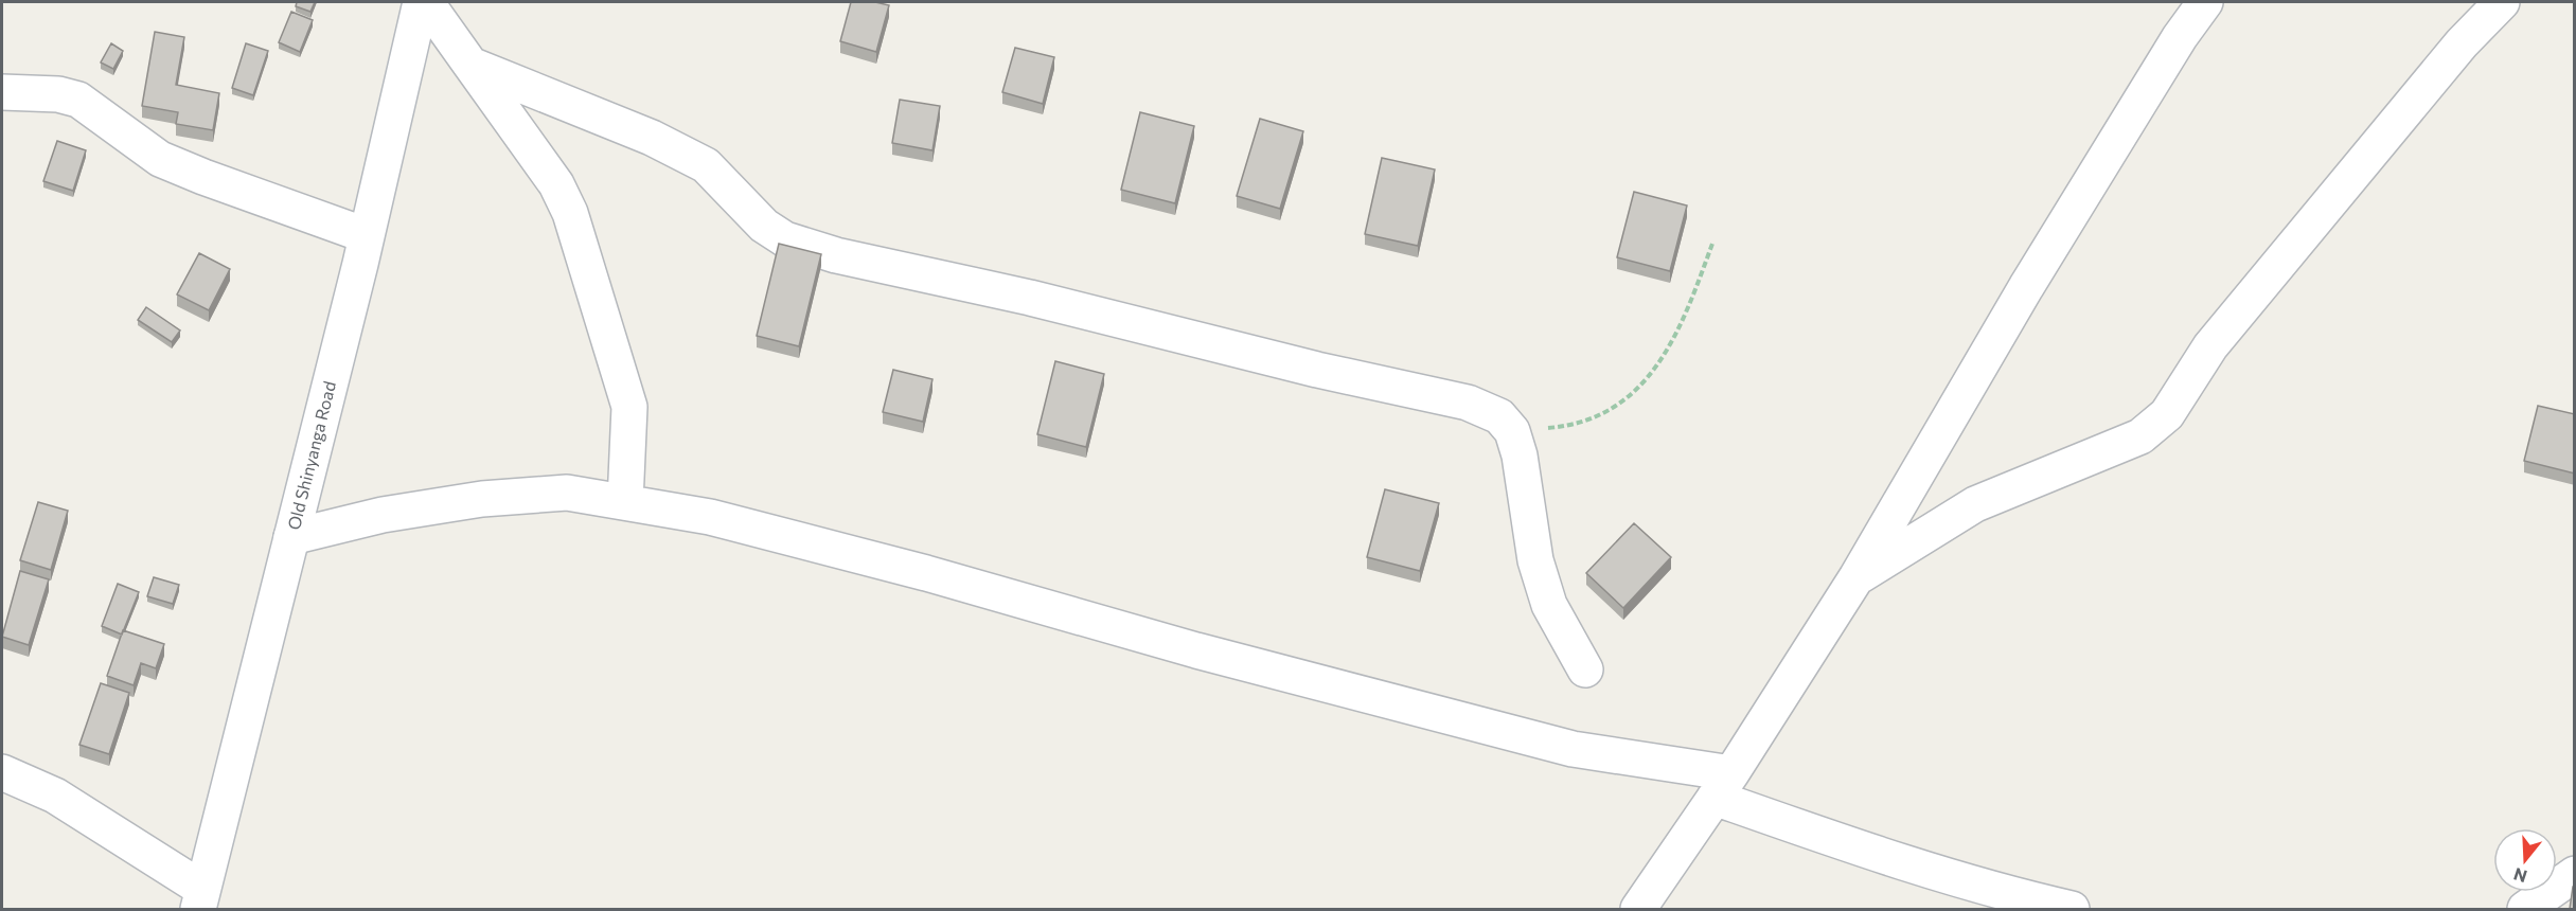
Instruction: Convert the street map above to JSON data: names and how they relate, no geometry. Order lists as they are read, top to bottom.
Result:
{
  "streets": {
    "street": ["Old Shinyanga Road"]
  },
  "north": "bottom"
}
